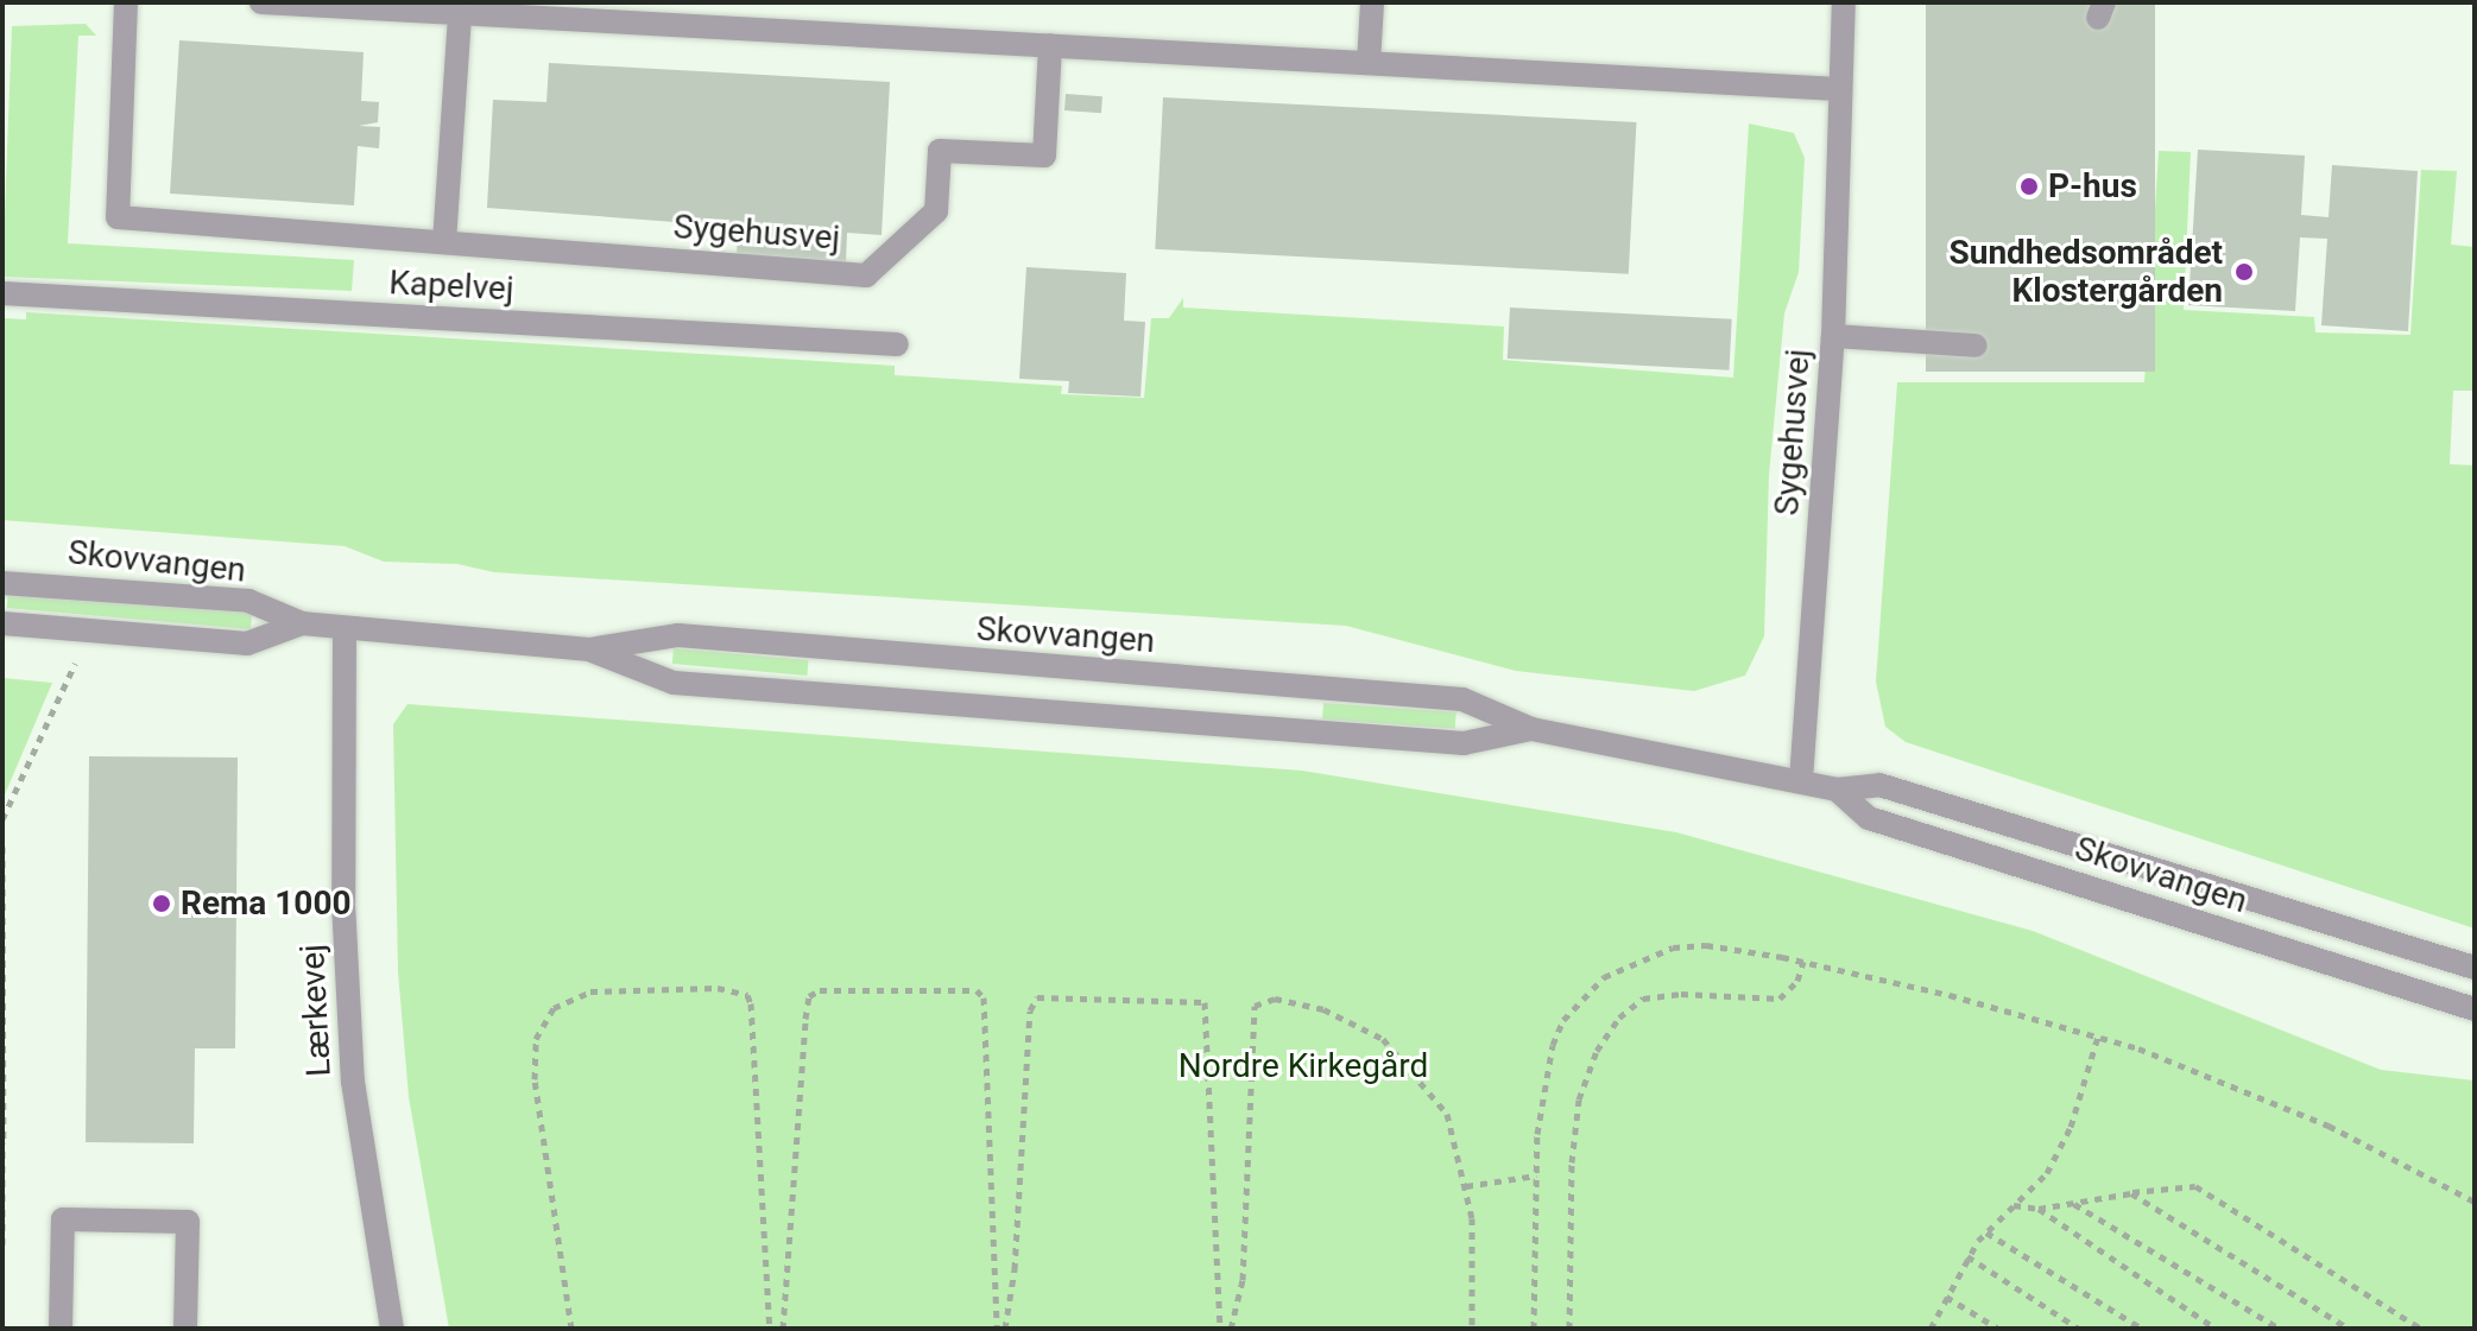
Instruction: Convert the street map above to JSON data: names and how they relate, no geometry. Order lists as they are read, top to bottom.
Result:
{
  "streets": {
    "street": [
      "Sygehusvej",
      "Kapelvej",
      "Skovvangen",
      "Lærkevej"
    ]
  },
  "crossings": [
    ["Sygehusvej", "Skovvangen"],
    ["Skovvangen", "Lærkevej"]
  ],
  "parks": ["Nordre Kirkegård"],
  "places": ["P-hus", "Sundhedsområdet Klostergården", "Rema 1000"]
}
